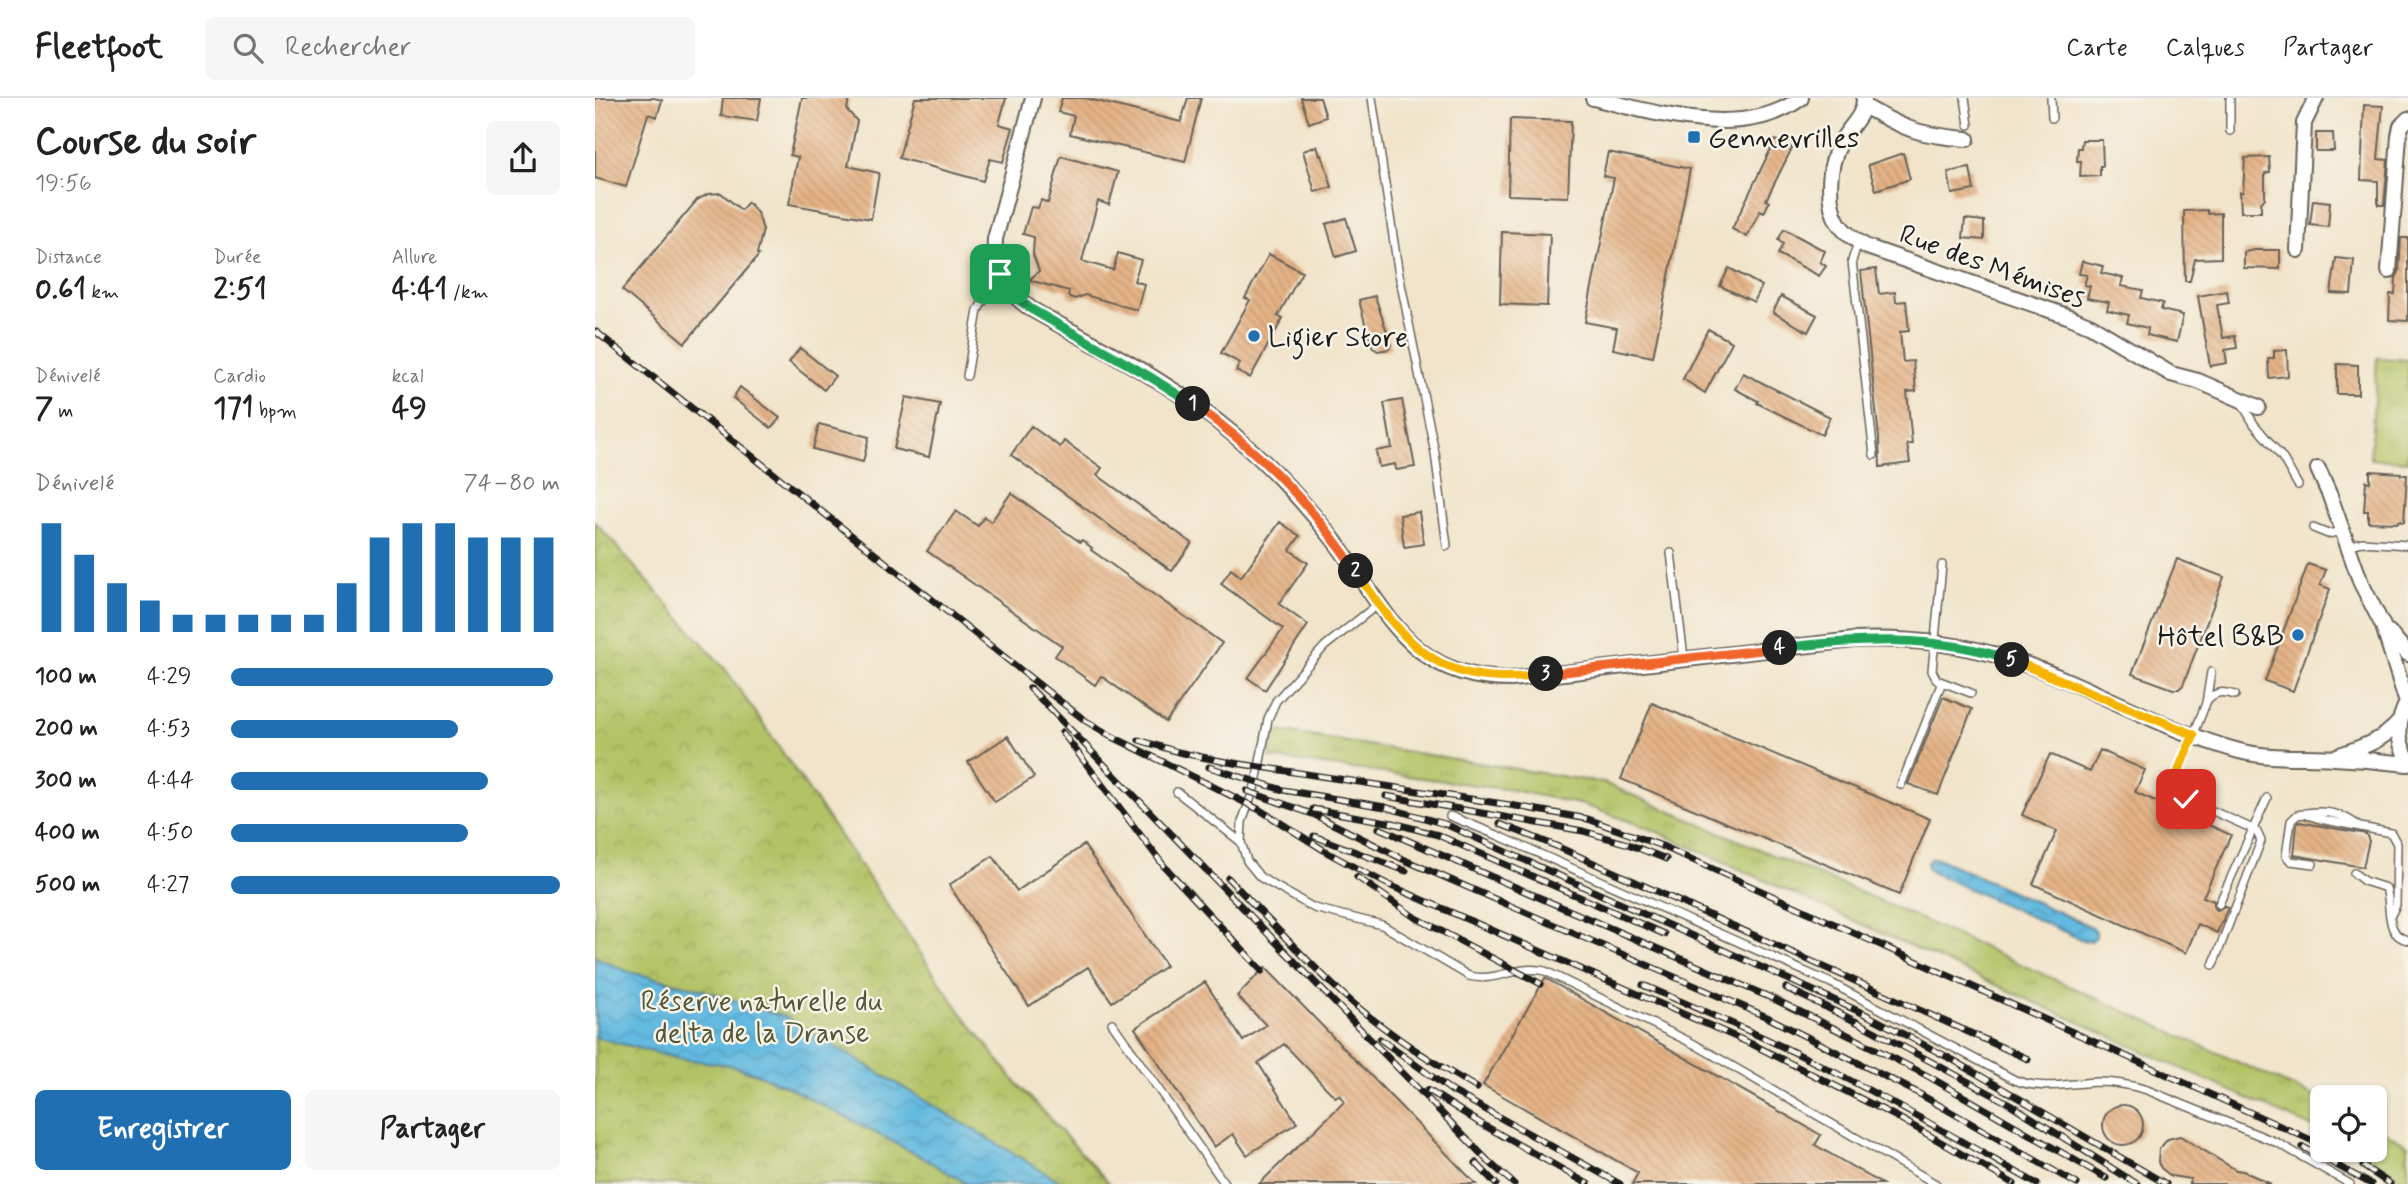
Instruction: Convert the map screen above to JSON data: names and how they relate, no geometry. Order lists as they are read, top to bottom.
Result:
{
  "streets": {
    "street": ["Rue des Mémises"]
  },
  "parks": ["Réserve naturelle du delta de la Dranse"],
  "places": {
    "transit": ["Gennevrilles"],
    "other": ["Ligier Store", "Hôtel B&B"]
  },
  "page": {
    "header": "Fleetfoot",
    "search": "Rechercher",
    "nav": ["Carte", "Calques", "Partager"],
    "heading": ["Course du soir", "19:56"],
    "stats": [
      ["Distance", "0.61 km"],
      ["Durée", "2:51"],
      ["Allure", "4:41 /km"],
      ["Dénivelé", "7 m"],
      ["Cardio", "171 bpm"],
      ["kcal", "49"]
    ],
    "pins": [
      "1",
      "2",
      "4",
      "5",
      "3"
    ],
    "chart": ["Dénivelé", "74–80 m"],
    "list": [
      {
        "name": "100 m",
        "note": "4:29"
      },
      {
        "name": "200 m",
        "note": "4:53"
      },
      {
        "name": "300 m",
        "note": "4:44"
      },
      {
        "name": "400 m",
        "note": "4:50"
      },
      {
        "name": "500 m",
        "note": "4:27"
      }
    ],
    "buttons": ["Enregistrer", "Partager"]
  }
}
